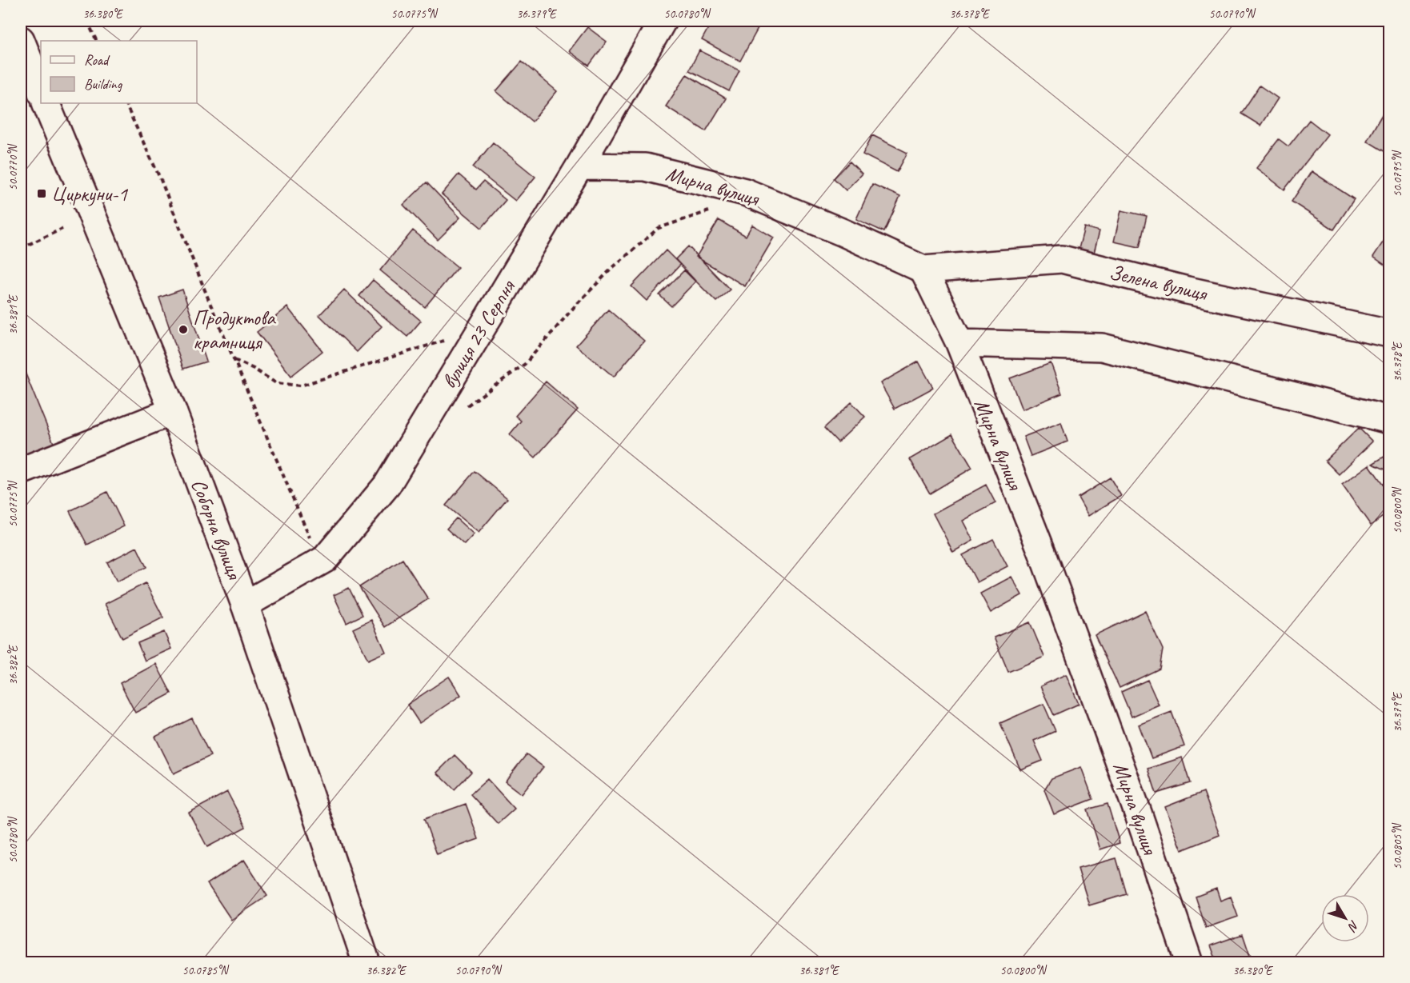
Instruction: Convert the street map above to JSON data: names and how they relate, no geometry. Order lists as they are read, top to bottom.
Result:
{
  "streets": {
    "street": [
      "Мирна вулиця",
      "Зелена вулиця",
      "вулиця 23 Серпня",
      "Соборна вулиця"
    ]
  },
  "crossings": [
    ["Мирна вулиця", "Зелена вулиця"],
    ["Мирна вулиця", "вулиця 23 Серпня"],
    ["вулиця 23 Серпня", "Соборна вулиця"]
  ],
  "places": {
    "transit": ["Циркуни-1"],
    "other": ["Продуктова крамниця"]
  },
  "legend": ["Road", "Building"],
  "north": "bottom right",
  "coordinates": [
    "36.380°E",
    "50.0775°N",
    "36.379°E",
    "50.0780°N",
    "36.378°E",
    "50.0790°N",
    "50.0770°N",
    "50.0795°N",
    "36.381°E",
    "50.0800°N",
    "36.382°E",
    "50.0805°N",
    "50.0785°N"
  ]
}
